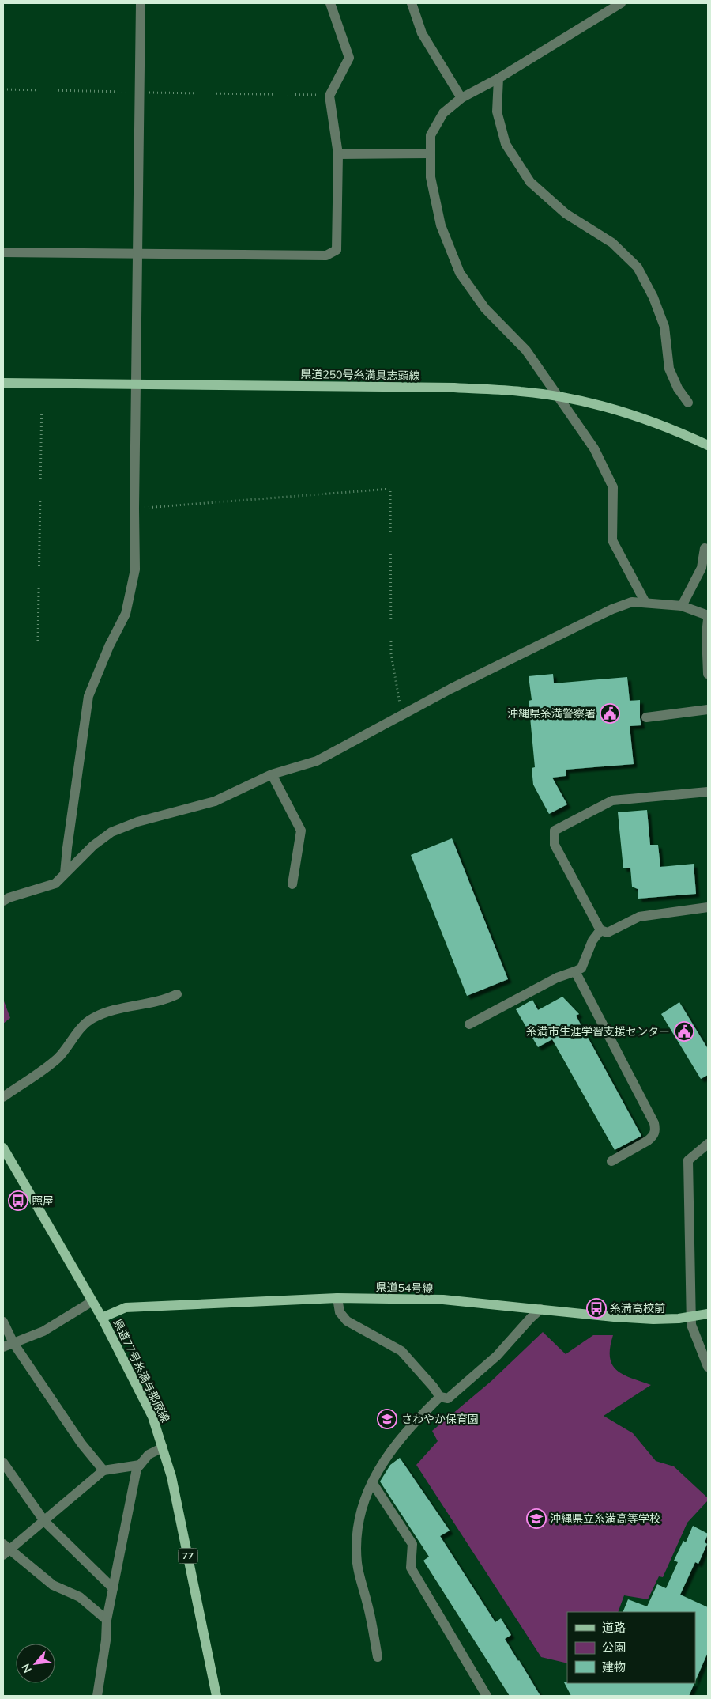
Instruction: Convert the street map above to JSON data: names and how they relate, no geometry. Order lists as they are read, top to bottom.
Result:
{
  "streets": {
    "main road": [
      "県道250号糸満具志頭線",
      "県道54号線",
      "県道77号糸満与那原線",
      "77"
    ]
  },
  "crossings": [
    ["県道54号線", "県道77号糸満与那原線"]
  ],
  "places": {
    "public building": ["沖縄県糸満警察署", "糸満市生涯学習支援センター"],
    "bus stop": ["照屋", "糸満高校前"],
    "school or university": ["さわやか保育園", "沖縄県立糸満高等学校"]
  },
  "legend": ["道路", "公園", "建物"],
  "north": "bottom left"
}
